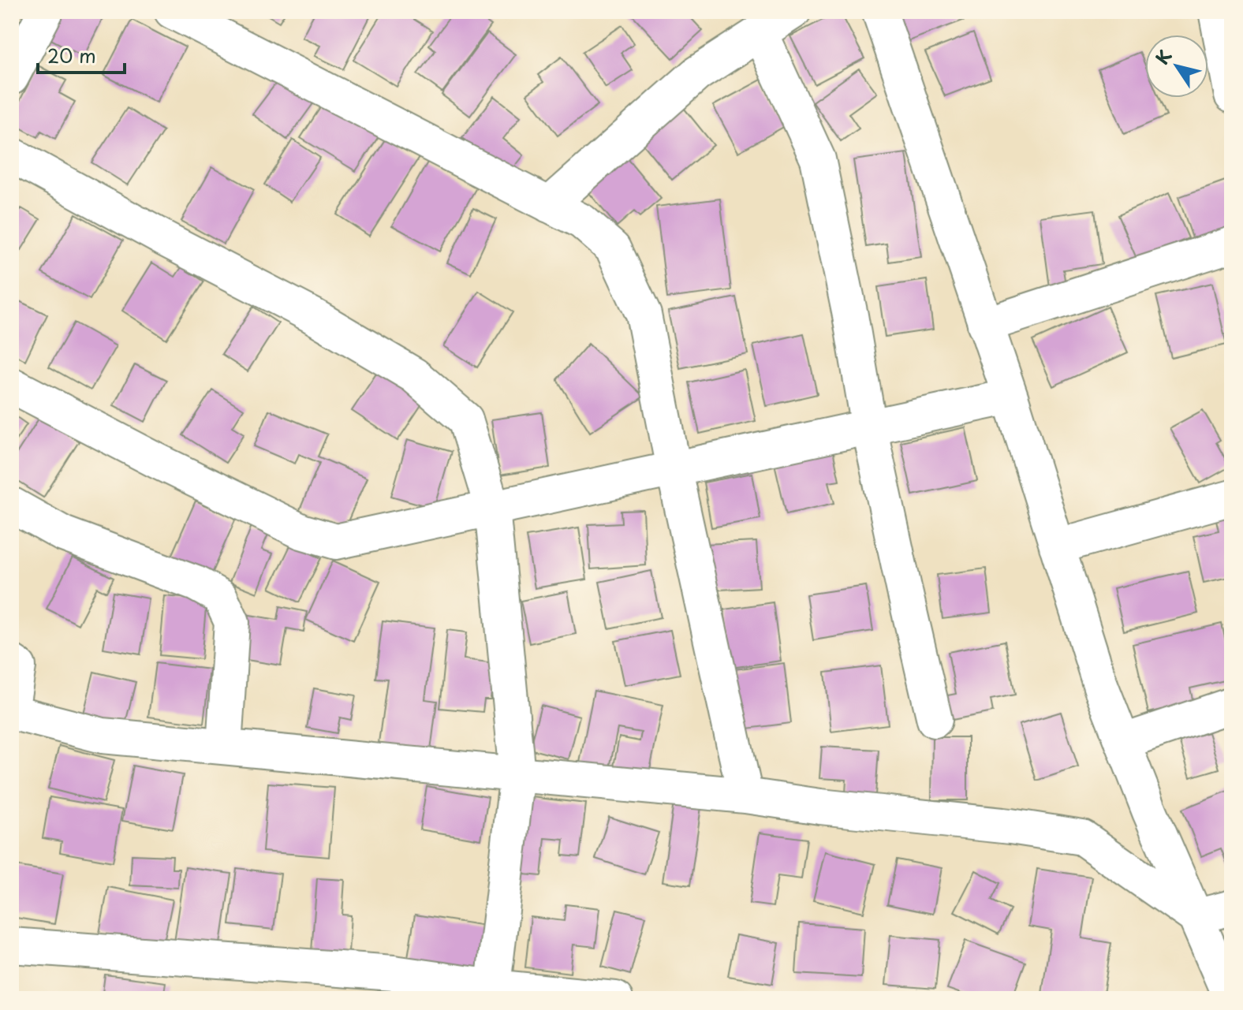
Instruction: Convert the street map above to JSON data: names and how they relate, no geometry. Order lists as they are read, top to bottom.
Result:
{
  "scale_bar": "20 m",
  "north": "top left"
}
